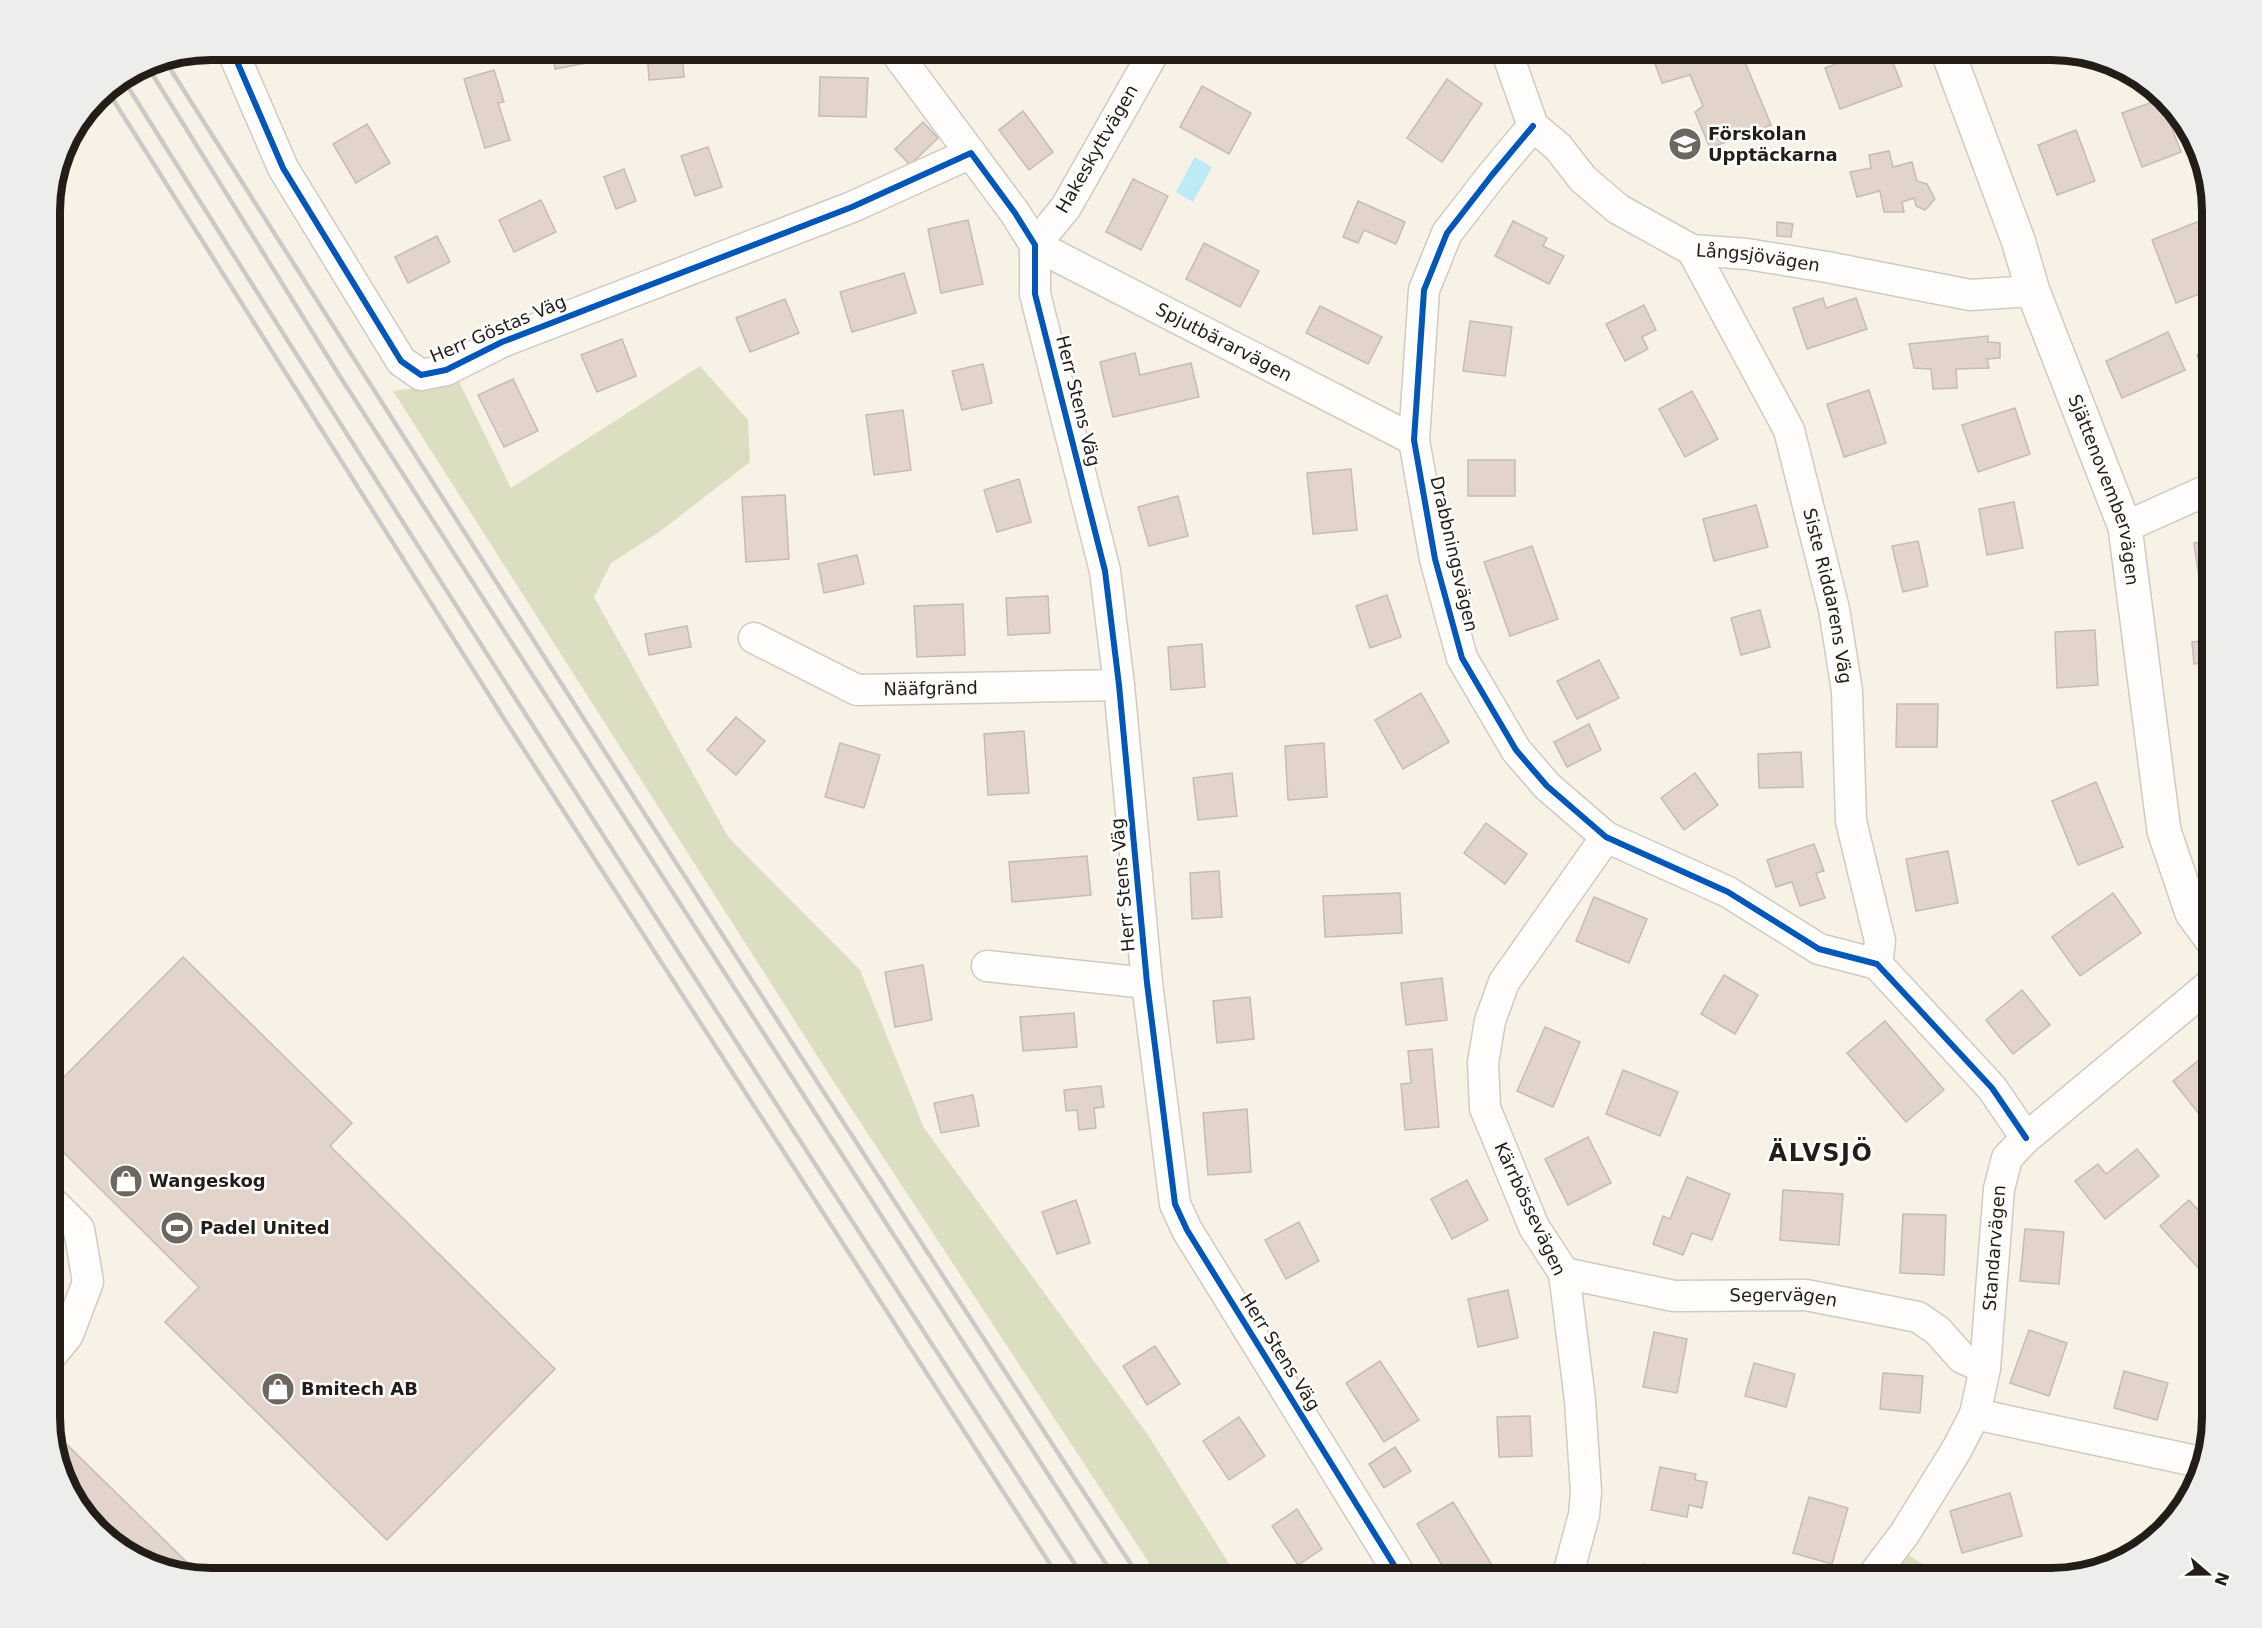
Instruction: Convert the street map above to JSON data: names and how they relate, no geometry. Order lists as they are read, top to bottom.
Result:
{
  "streets": {
    "street": [
      "Hakeskyttvägen",
      "Långsjövägen",
      "Herr Göstas Väg",
      "Spjutbärarvägen",
      "Herr Stens Väg",
      "Sjättenovembervägen",
      "Drabbningsvägen",
      "Siste Riddarens Väg",
      "Nääfgränd",
      "Kärrbössevägen",
      "Standarvägen",
      "Segervägen"
    ]
  },
  "crossings": [
    ["Hakeskyttvägen", "Spjutbärarvägen"],
    ["Hakeskyttvägen", "Herr Stens Väg"],
    ["Långsjövägen", "Sjättenovembervägen"],
    ["Långsjövägen", "Drabbningsvägen"],
    ["Långsjövägen", "Siste Riddarens Väg"],
    ["Spjutbärarvägen", "Herr Stens Väg"],
    ["Spjutbärarvägen", "Drabbningsvägen"],
    ["Herr Stens Väg", "Nääfgränd"],
    ["Drabbningsvägen", "Siste Riddarens Väg"],
    ["Drabbningsvägen", "Kärrbössevägen"],
    ["Kärrbössevägen", "Segervägen"],
    ["Standarvägen", "Segervägen"]
  ],
  "districts": ["ÄLVSJÖ"],
  "places": {
    "school or university": ["Förskolan Upptäckarna"],
    "shop": ["Wangeskog", "Bmitech AB"],
    "sports": ["Padel United"]
  },
  "north": "right"
}
